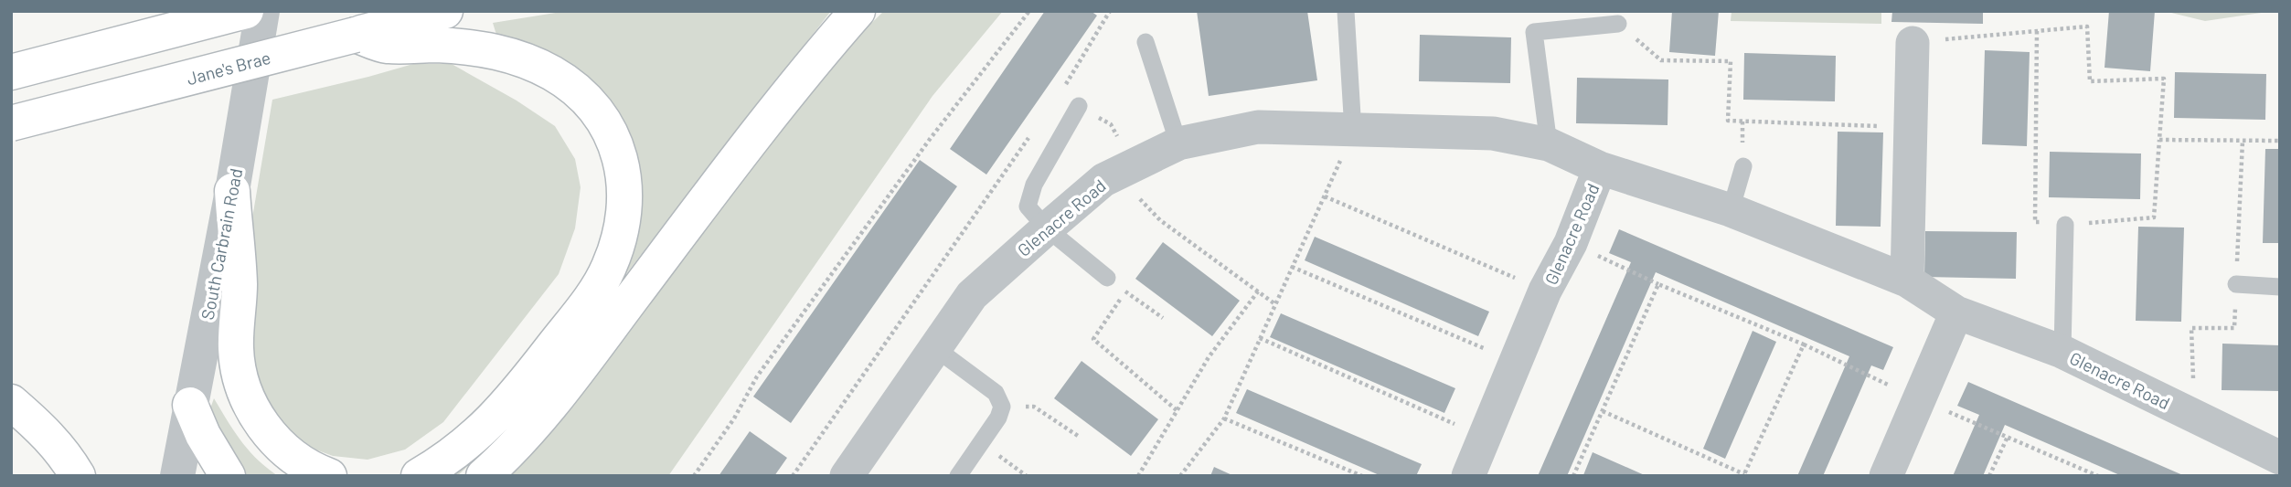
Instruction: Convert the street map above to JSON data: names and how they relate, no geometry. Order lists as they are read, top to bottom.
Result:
{
  "streets": {
    "main road": ["Jane's Brae"],
    "street": ["Glenacre Road", "South Carbrain Road"]
  }
}
